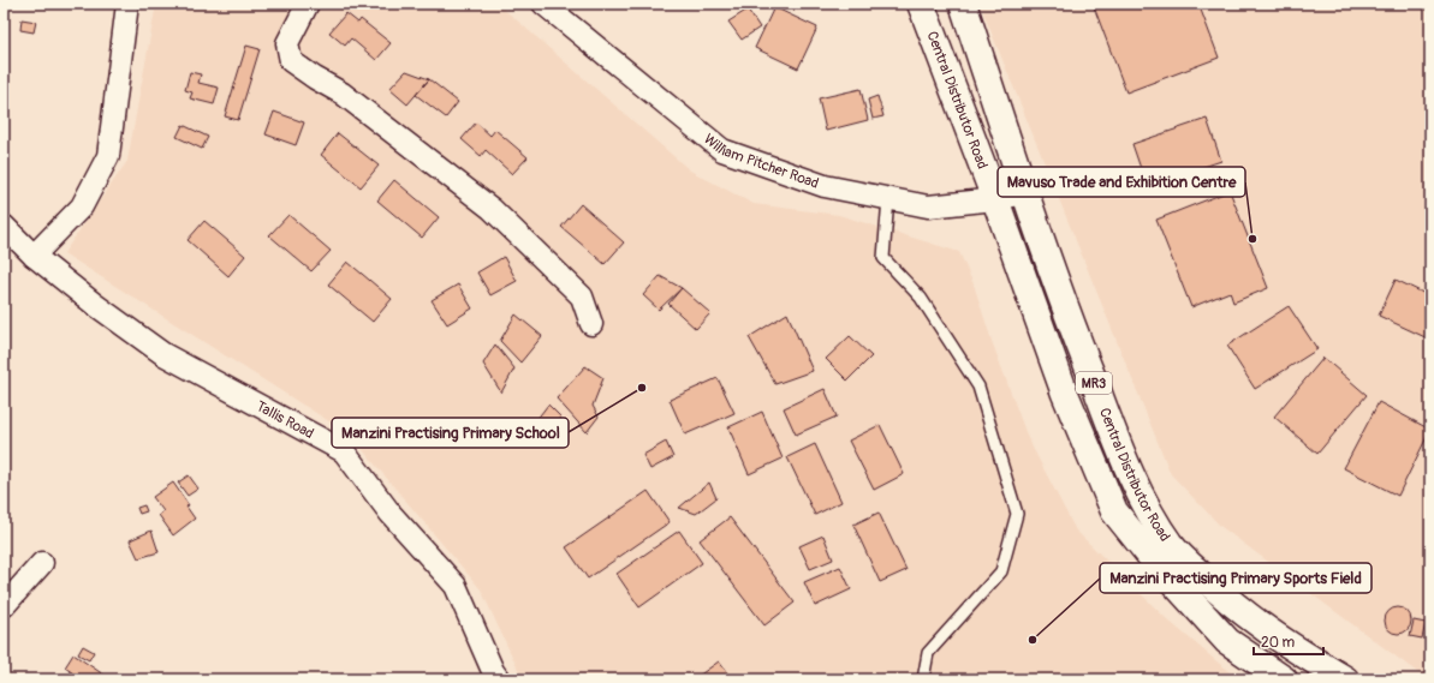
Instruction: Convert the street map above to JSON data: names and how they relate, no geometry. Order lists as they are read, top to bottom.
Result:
{
  "streets": {
    "highway": ["Central Distributor Road", "MR3"],
    "street": ["William Pitcher Road", "Tallis Road"]
  },
  "crossings": [
    ["Central Distributor Road", "William Pitcher Road"]
  ],
  "places": ["Mavuso Trade and Exhibition Centre", "Manzini Practising Primary School", "Manzini Practising Primary Sports Field"],
  "scale_bar": "20 m"
}
